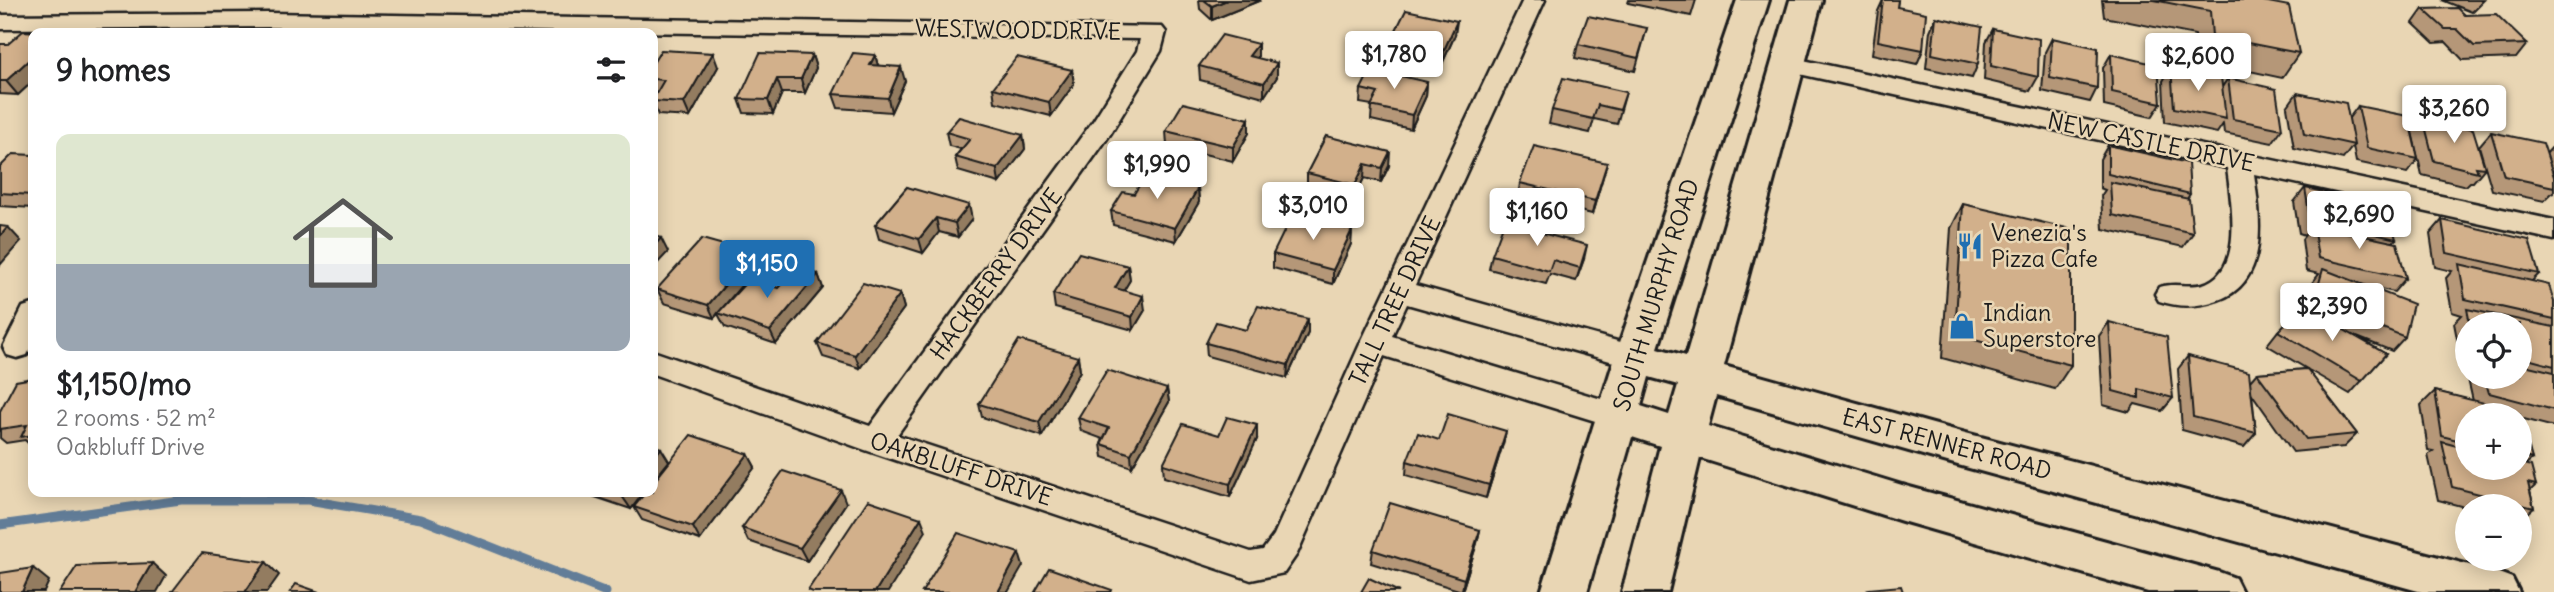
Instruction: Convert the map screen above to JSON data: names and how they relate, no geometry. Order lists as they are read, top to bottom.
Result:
{
  "streets": {
    "main road": ["SOUTH MURPHY ROAD", "EAST RENNER ROAD"],
    "street": [
      "WESTWOOD DRIVE",
      "NEW CASTLE DRIVE",
      "HACKBERRY DRIVE",
      "TALL TREE DRIVE",
      "OAKBLUFF DRIVE"
    ]
  },
  "crossings": [
    ["WESTWOOD DRIVE", "HACKBERRY DRIVE"],
    ["HACKBERRY DRIVE", "OAKBLUFF DRIVE"],
    ["SOUTH MURPHY ROAD", "EAST RENNER ROAD"],
    ["TALL TREE DRIVE", "EAST RENNER ROAD"],
    ["TALL TREE DRIVE", "OAKBLUFF DRIVE"]
  ],
  "places": {
    "restaurant": ["Venezia's Pizza Cafe"],
    "shop": ["Indian Superstore"]
  },
  "page": {
    "heading": "9 homes",
    "price": [
      "$1,780",
      "$2,600",
      "$3,260",
      "$1,990",
      "$3,010",
      "$1,160",
      "$2,690",
      "$1,150",
      "$2,390"
    ],
    "list": [
      {
        "name": "$1,150/mo",
        "note": "2 rooms · 52 m² · Oakbluff Drive"
      }
    ],
    "map_buttons": ["+", "−"]
  }
}
